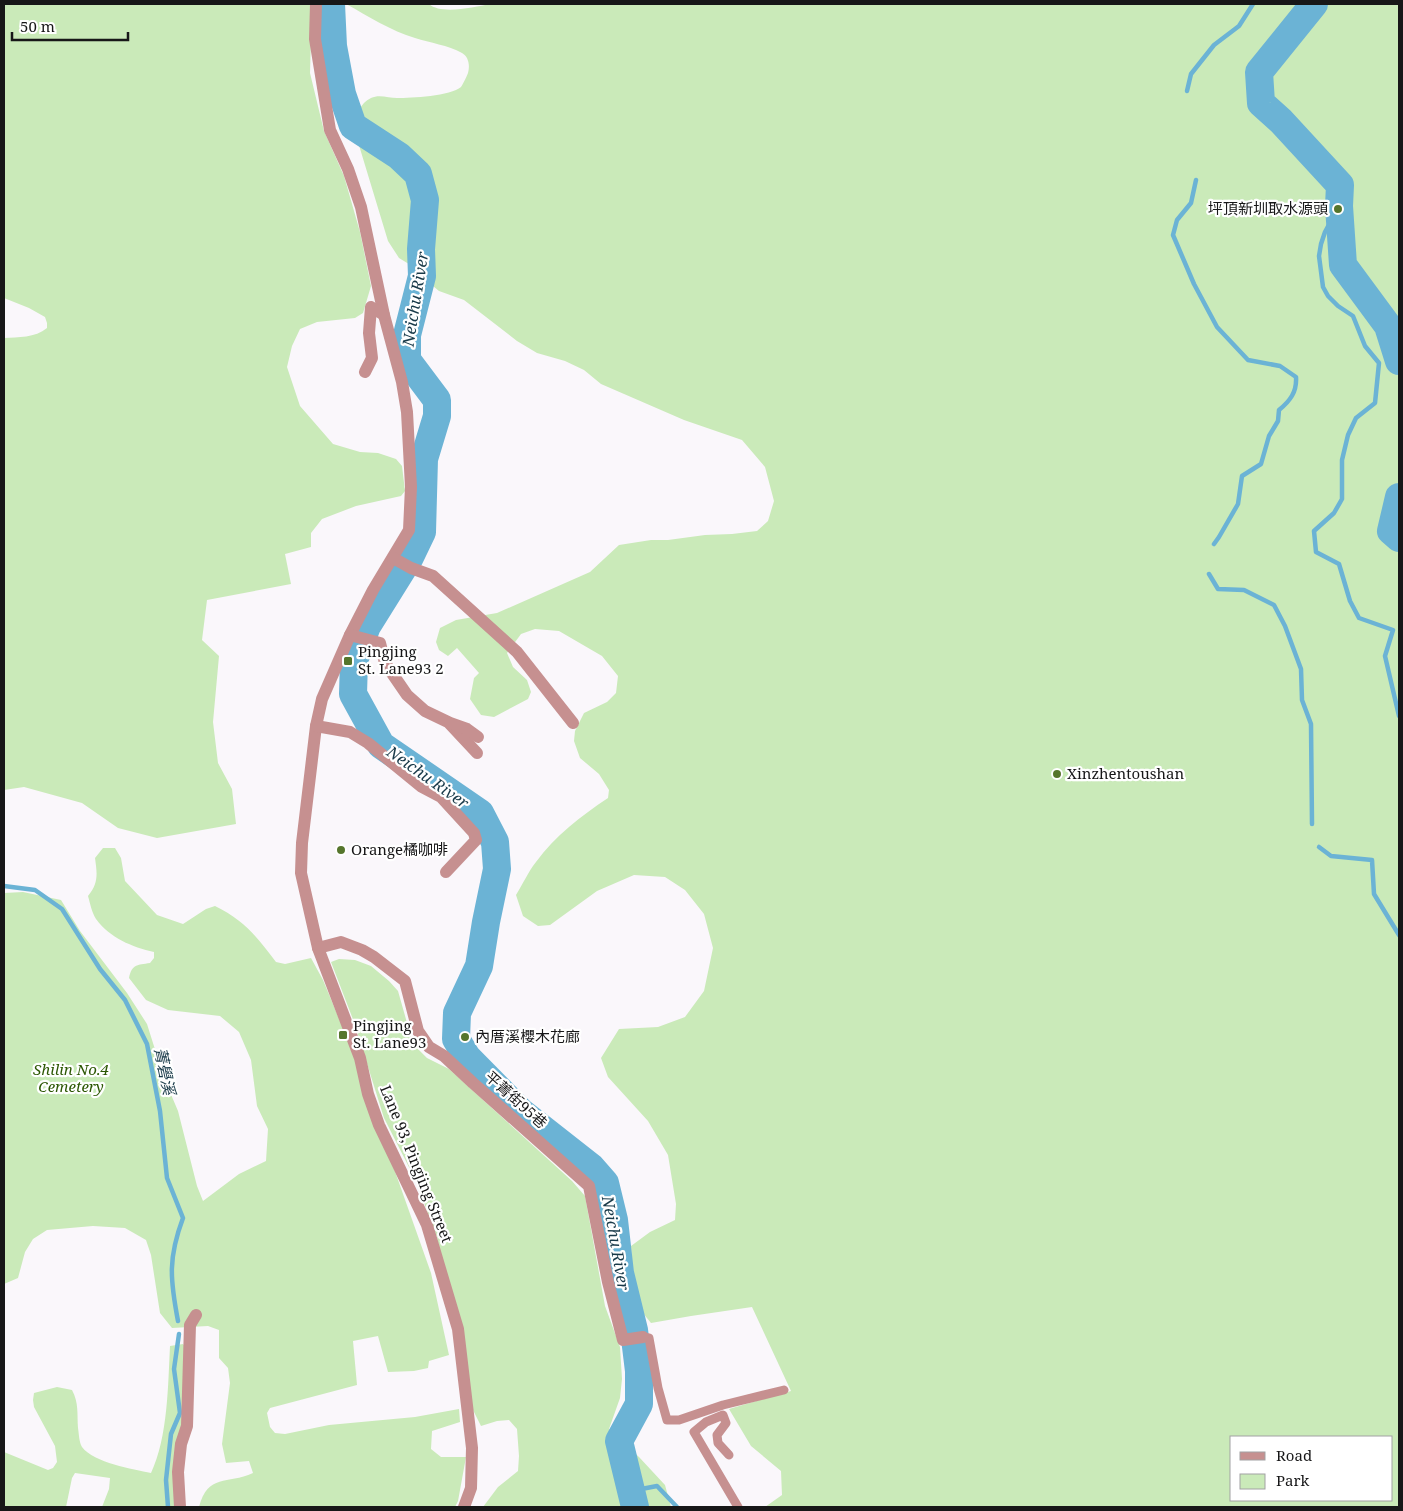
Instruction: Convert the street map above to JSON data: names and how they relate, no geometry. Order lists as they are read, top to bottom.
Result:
{
  "streets": {
    "street": ["平菁街95巷", "Lane 93, Pingjing Street"]
  },
  "crossings": [
    ["平菁街95巷", "Lane 93, Pingjing Street"]
  ],
  "water": ["Neichu River", "菁礐溪"],
  "parks": ["Shilin No.4 Cemetery"],
  "places": {
    "other": [
      "坪頂新圳取水源頭",
      "Xinzhentoushan",
      "Orange橘咖啡",
      "內厝溪櫻木花廊"
    ],
    "transit": ["Pingjing St. Lane93 2", "Pingjing St. Lane93"]
  },
  "legend": ["Road", "Park"],
  "scale_bar": "50 m"
}
